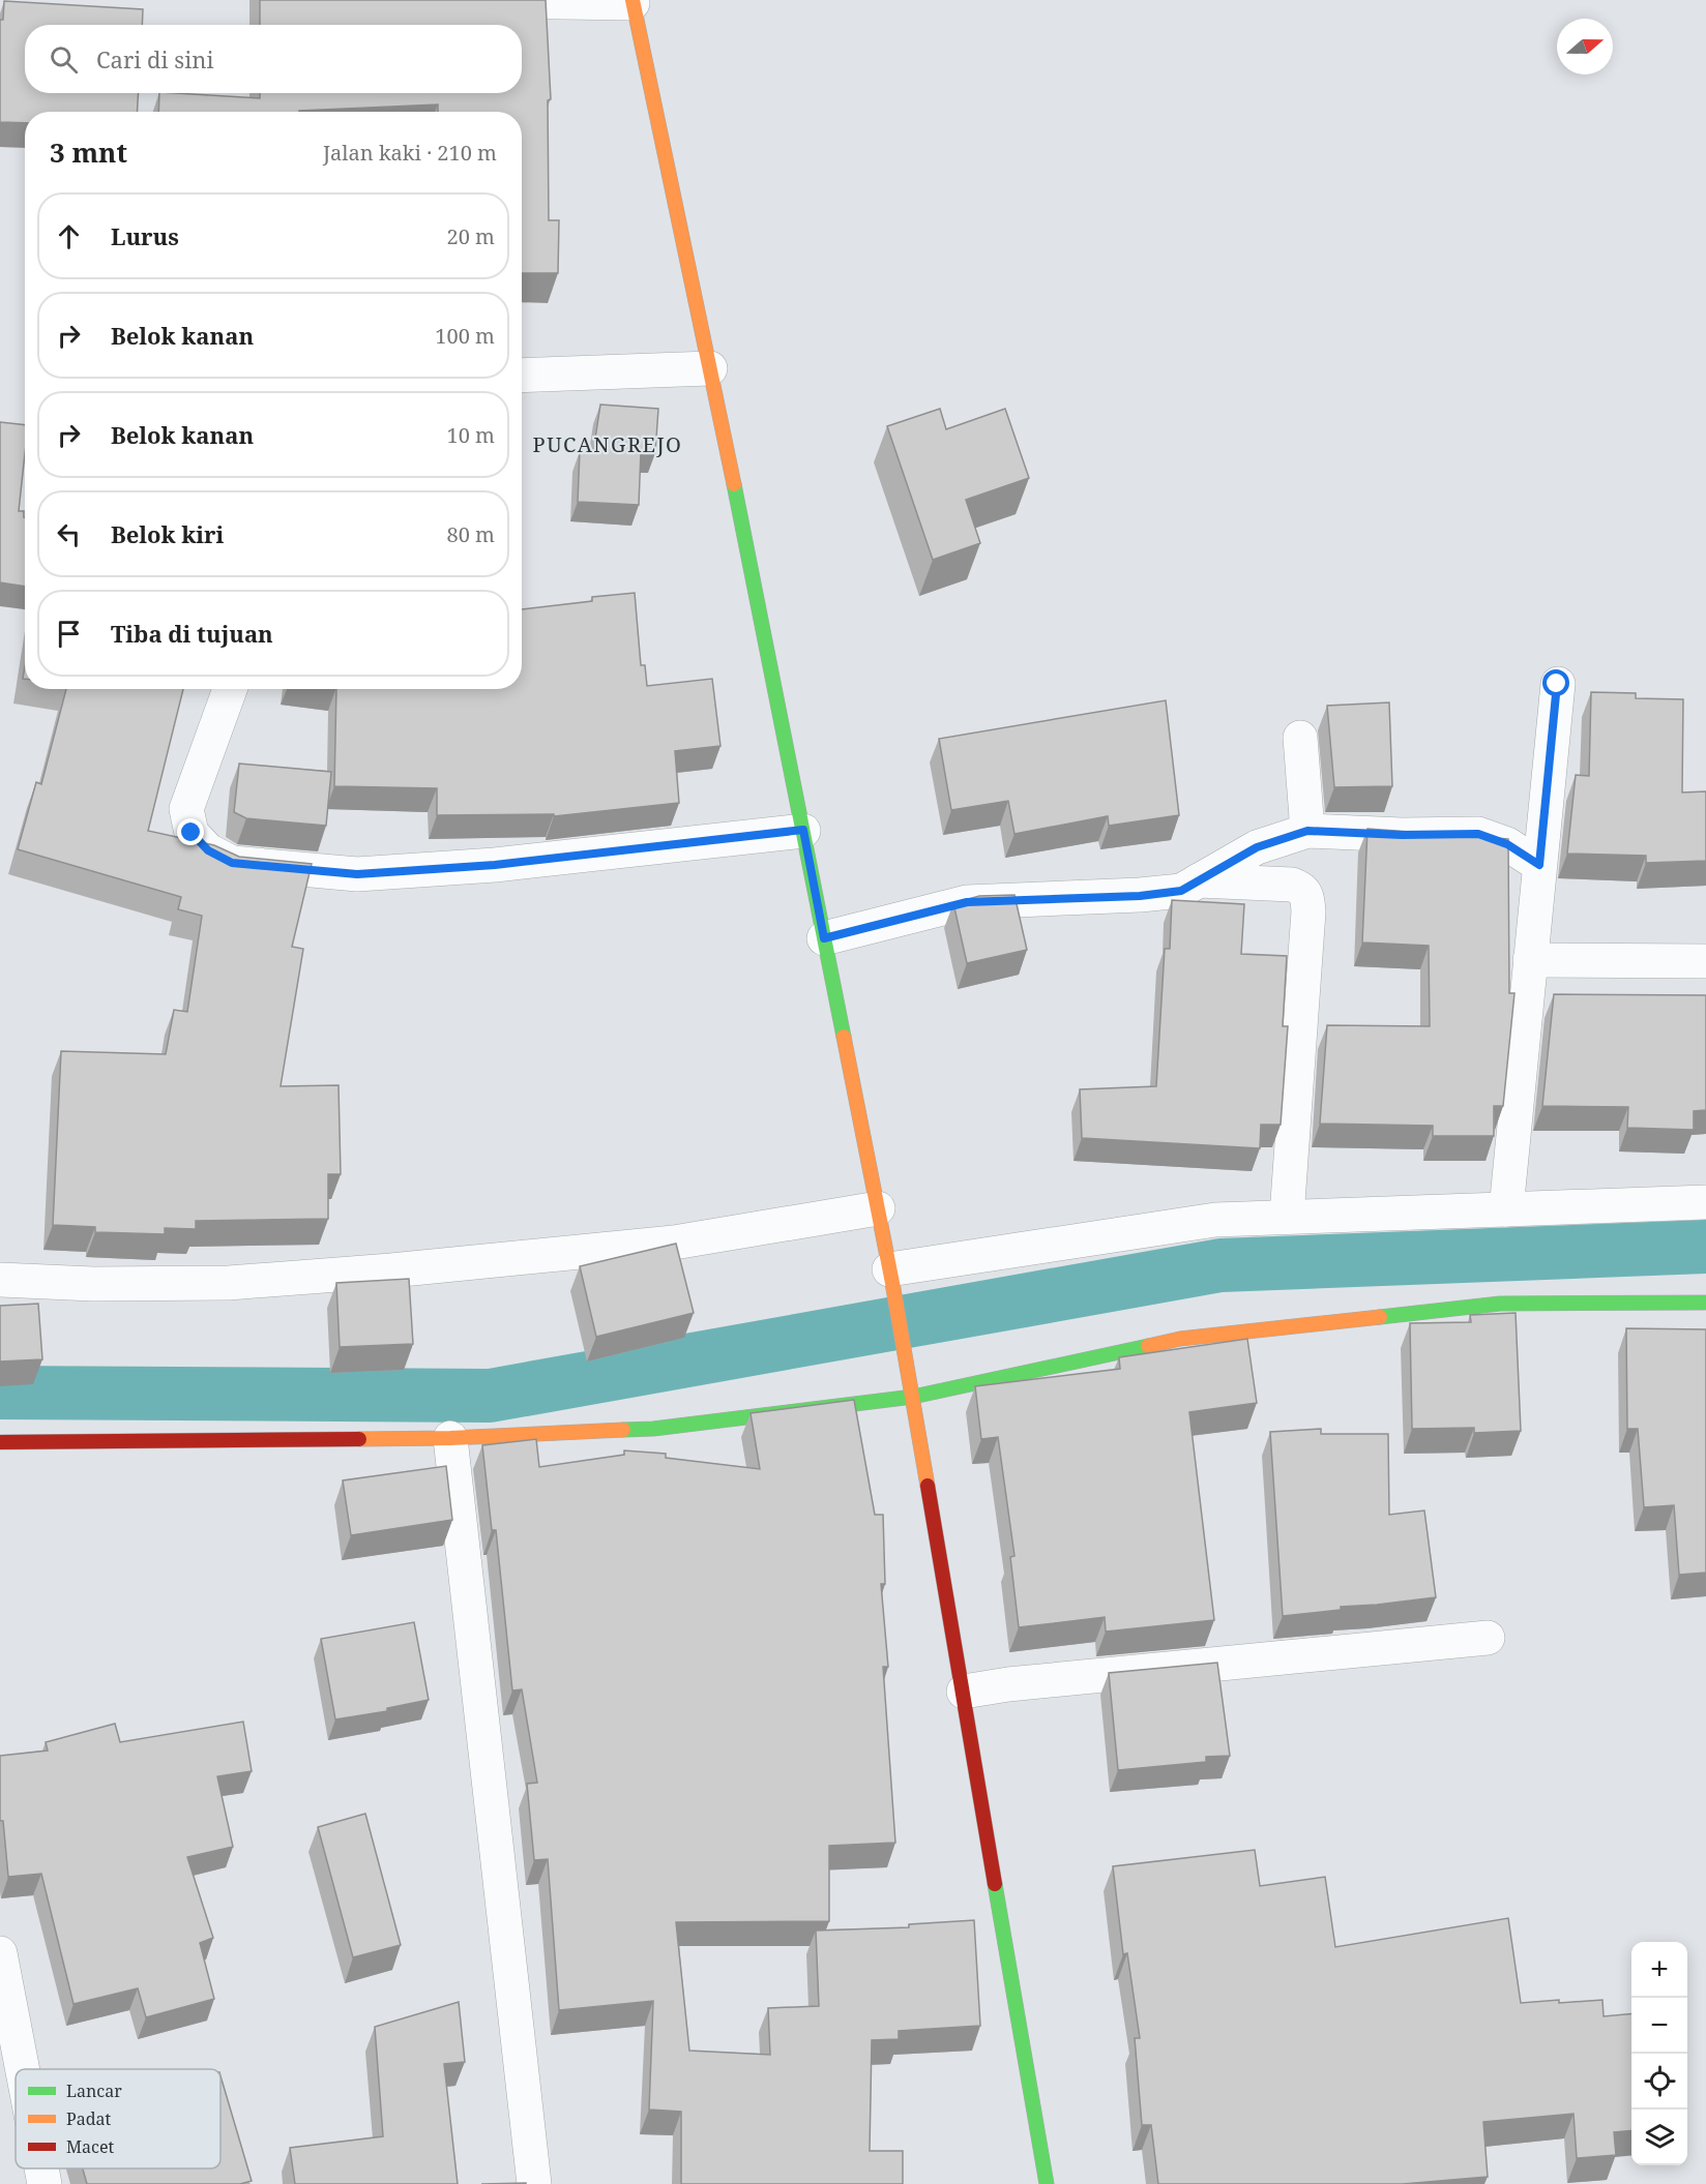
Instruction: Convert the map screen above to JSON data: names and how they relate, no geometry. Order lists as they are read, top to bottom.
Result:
{
  "districts": ["PUCANGREJO"],
  "legend": ["Lancar", "Padat", "Macet"],
  "north": "right",
  "page": {
    "search": "Cari di sini",
    "heading": ["3 mnt", "Jalan kaki · 210 m"],
    "list": [
      ["Lurus", "20 m"],
      ["Belok kanan", "100 m"],
      ["Belok kanan", "10 m"],
      ["Belok kiri", "80 m"],
      "Tiba di tujuan"
    ],
    "map_buttons": ["+", "−"]
  }
}
